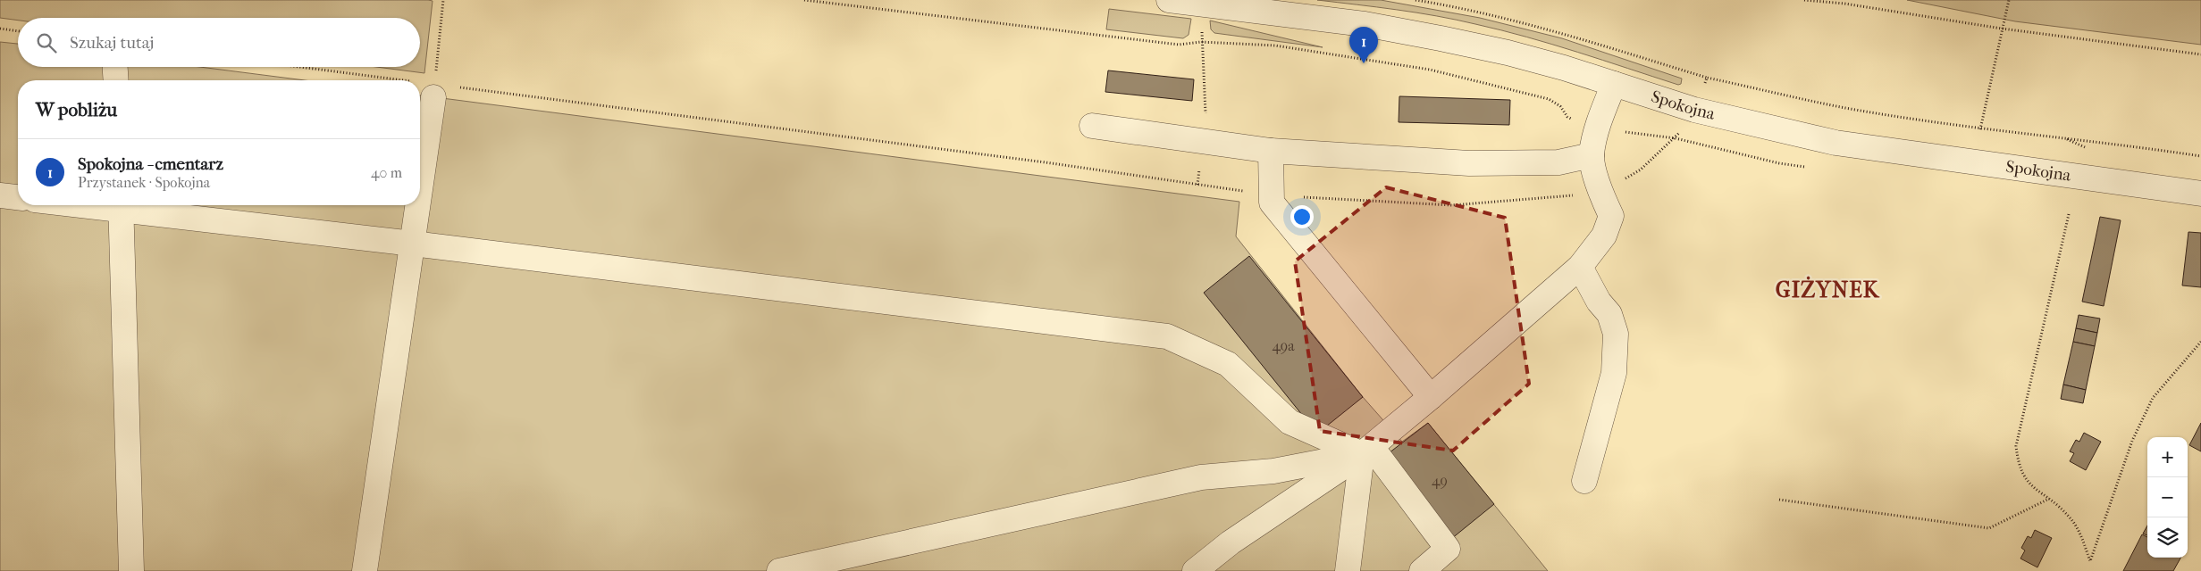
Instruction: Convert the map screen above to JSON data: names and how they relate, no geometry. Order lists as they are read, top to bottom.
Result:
{
  "streets": {
    "street": ["Spokojna"]
  },
  "districts": ["GIŻYNEK"],
  "house_numbers": ["49a", "49"],
  "page": {
    "search": "Szukaj tutaj",
    "pins": "1",
    "heading": "W pobliżu",
    "list": [
      {
        "mark": "1",
        "name": "Spokojna - cmentarz",
        "note": "Przystanek · Spokojna",
        "value": "40 m"
      }
    ],
    "map_buttons": ["+", "−"]
  }
}
